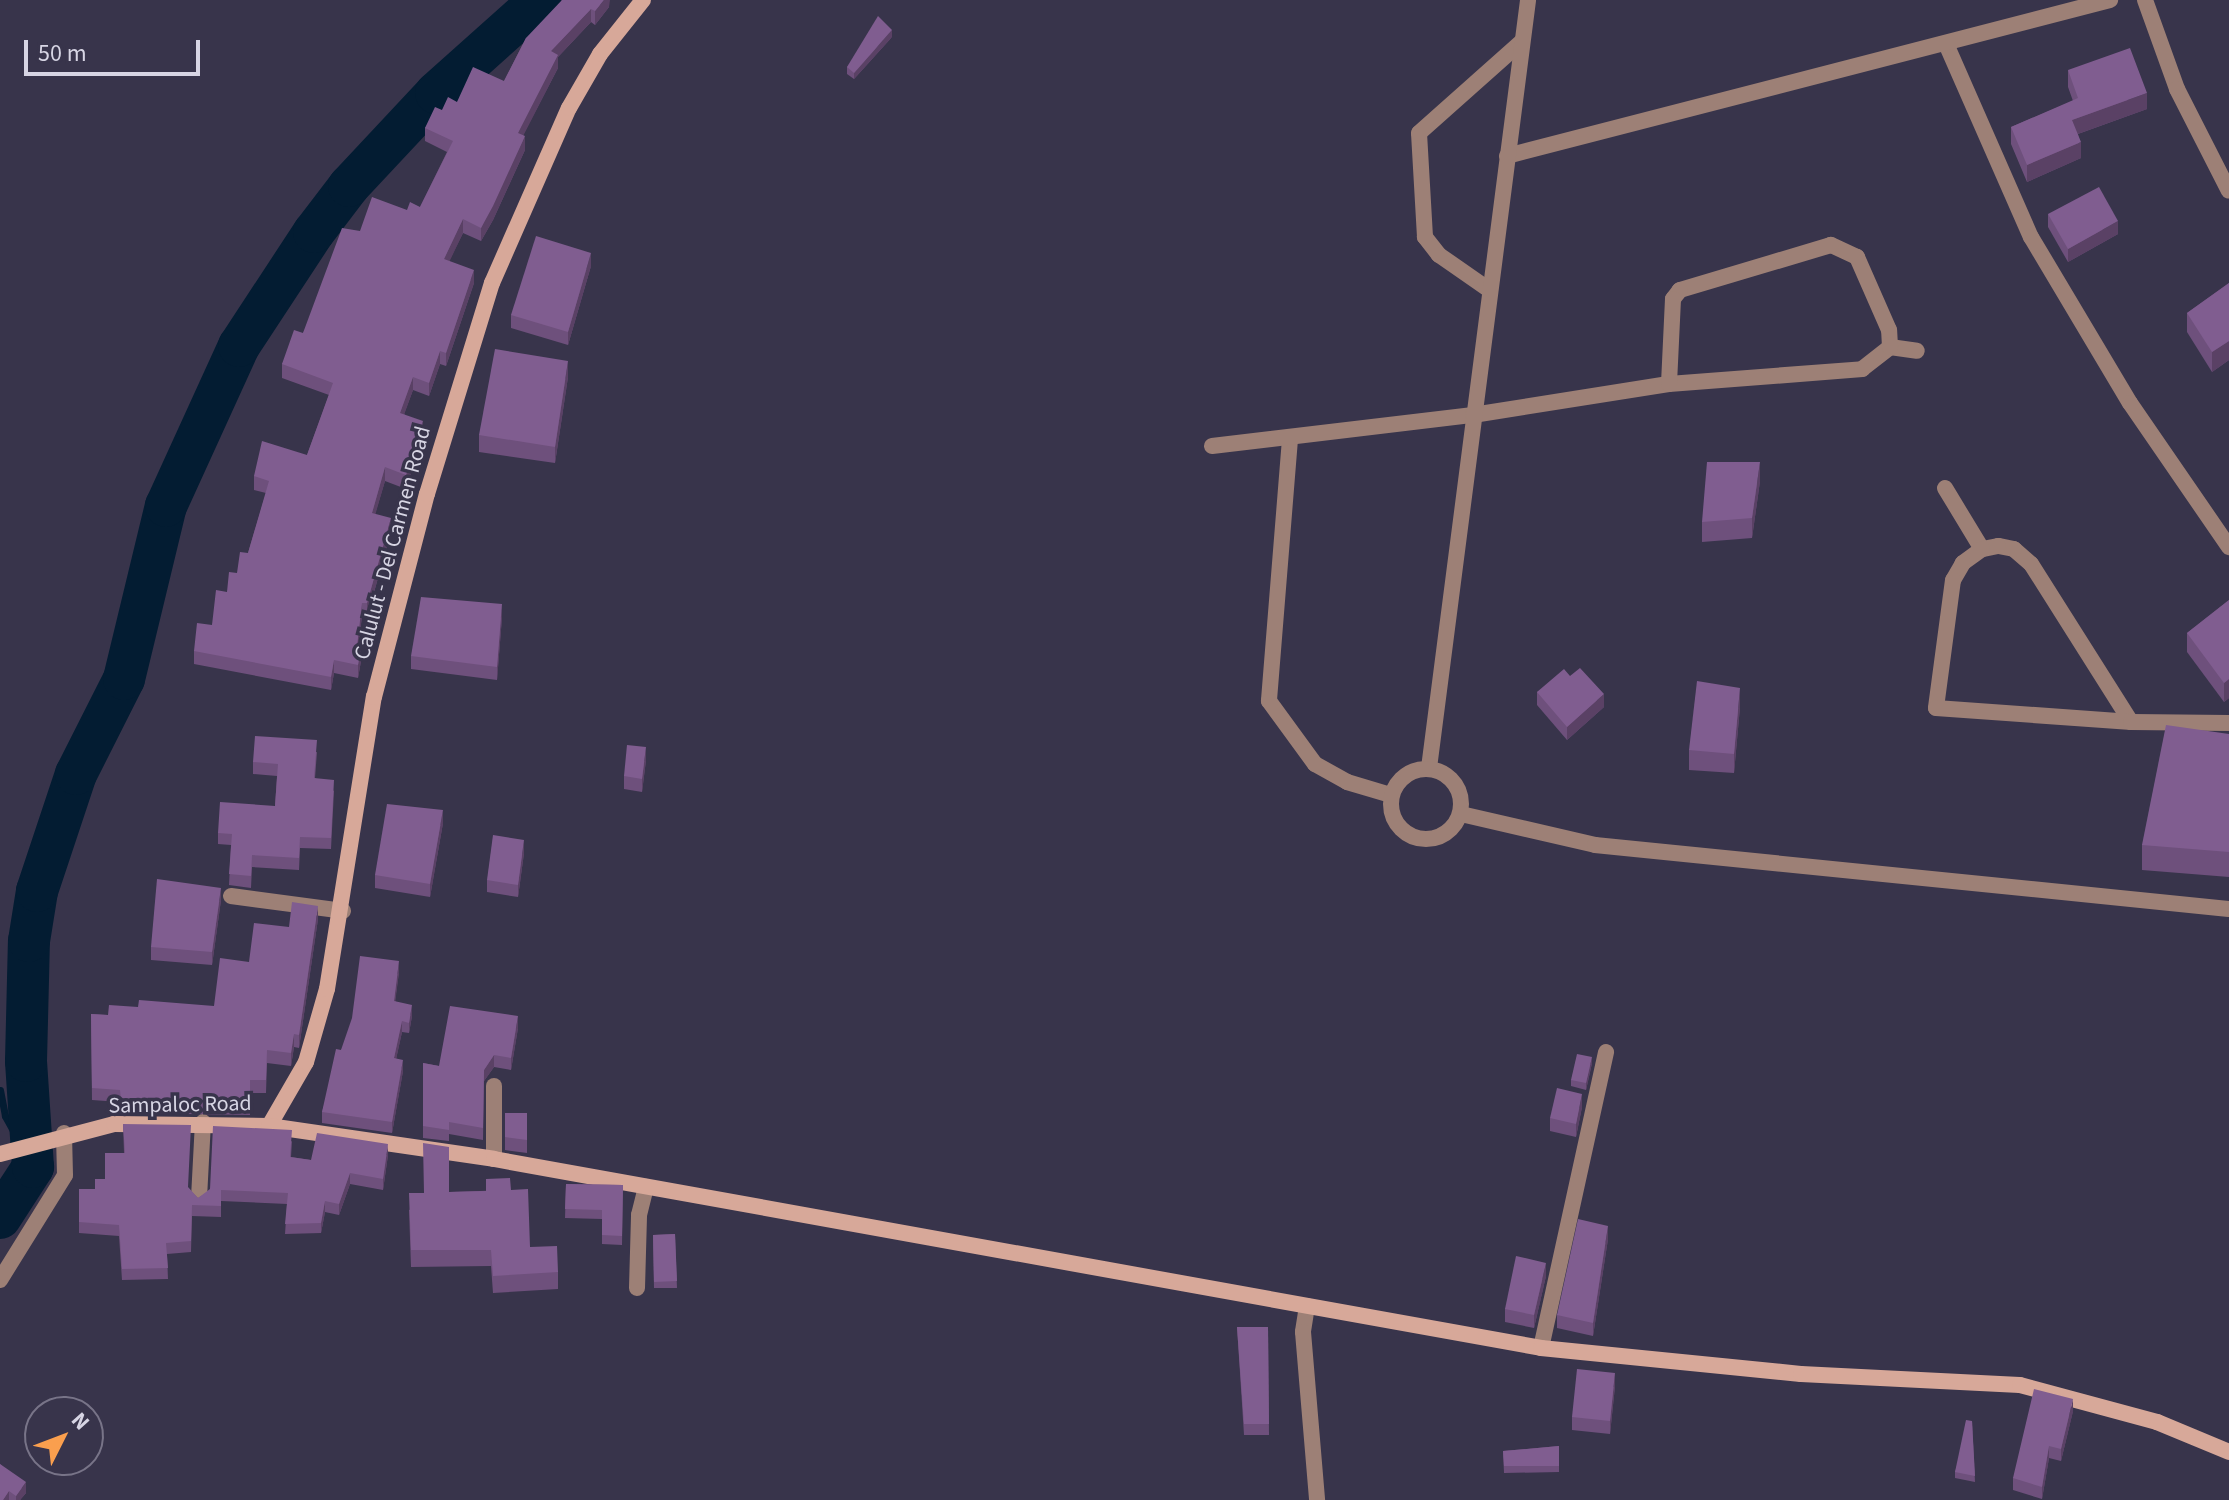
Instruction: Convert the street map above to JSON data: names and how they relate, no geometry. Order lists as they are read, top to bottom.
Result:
{
  "streets": {
    "main road": ["Calulut - Del Carmen Road", "Sampaloc Road"]
  },
  "crossings": [
    ["Calulut - Del Carmen Road", "Sampaloc Road"]
  ],
  "scale_bar": "50 m",
  "north": "top right"
}
